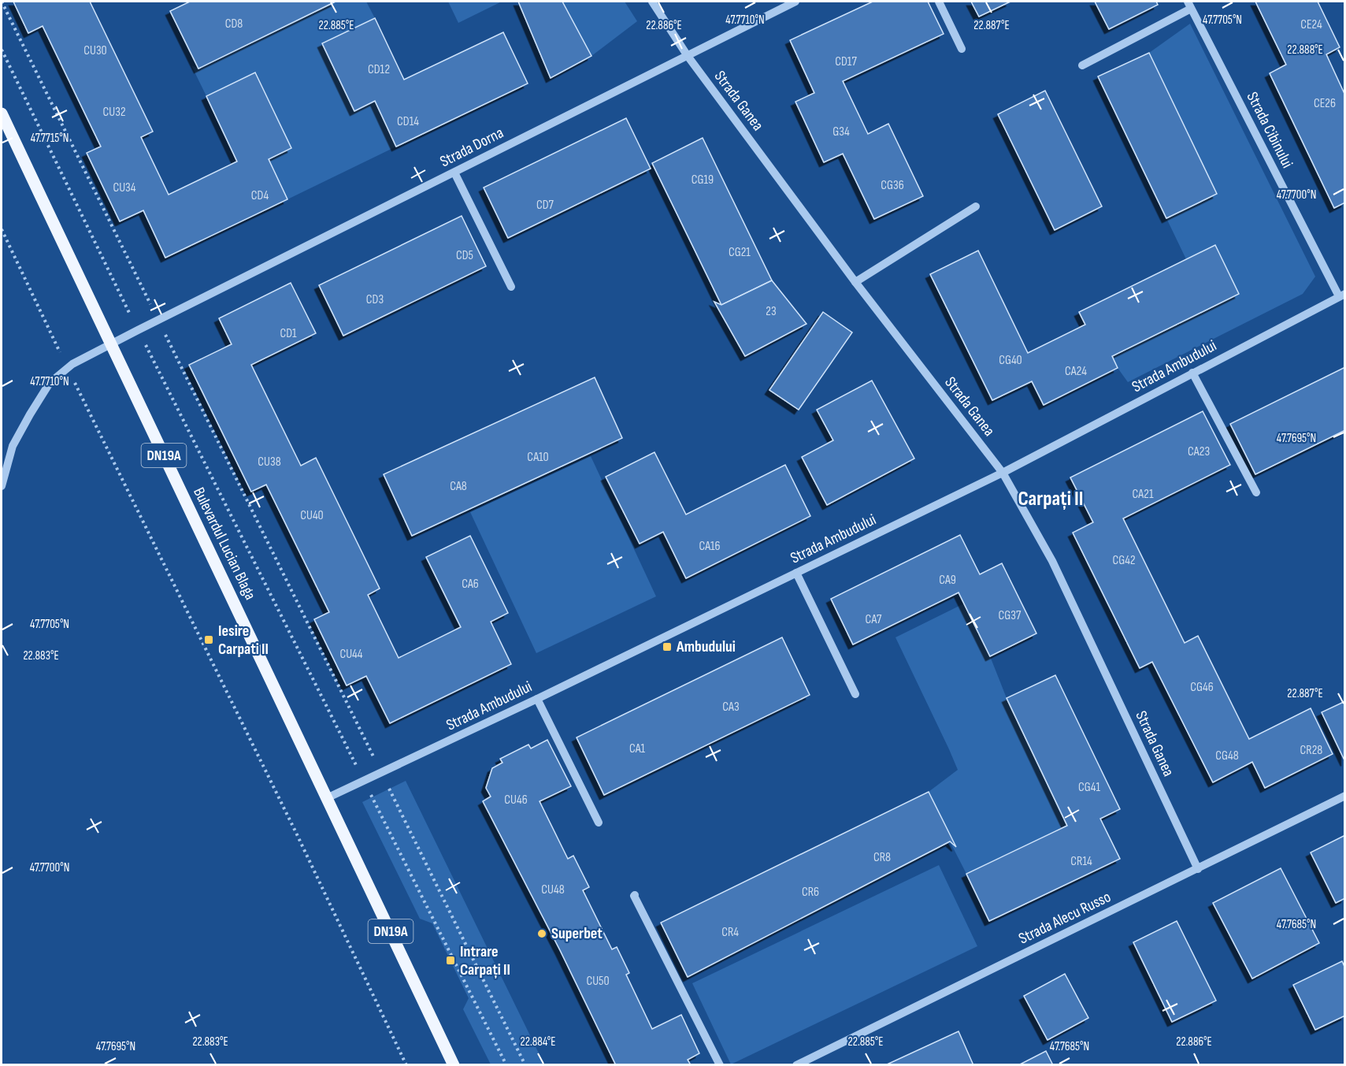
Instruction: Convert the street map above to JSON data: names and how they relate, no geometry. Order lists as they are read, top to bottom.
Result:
{
  "streets": {
    "main road": ["DN19A", "Bulevardul Lucian Blaga"],
    "street": [
      "Strada Ganea",
      "Strada Cibinului",
      "Strada Dorna",
      "Strada Ambudului",
      "Strada Alecu Russo"
    ]
  },
  "crossings": [
    ["Strada Ganea", "Strada Dorna"],
    ["Strada Ganea", "Strada Ambudului"],
    ["Strada Ganea", "Strada Alecu Russo"],
    ["Strada Cibinului", "Strada Ambudului"],
    ["Strada Dorna", "Bulevardul Lucian Blaga"],
    ["Strada Ambudului", "Bulevardul Lucian Blaga"]
  ],
  "districts": ["Carpați II"],
  "places": {
    "transit": ["Iesire Carpati II", "Ambudului", "Intrare Carpați II"],
    "other": ["Superbet"]
  },
  "house_numbers": [
    "CD8",
    "CE24",
    "CU30",
    "CD17",
    "CD12",
    "CE26",
    "CU32",
    "CD14",
    "G34",
    "CG19",
    "CG36",
    "CU34",
    "CD4",
    "CD7",
    "CG21",
    "CD5",
    "CD3",
    "23",
    "CD1",
    "CG40",
    "CA24",
    "CA23",
    "CA10",
    "CU38",
    "CA8",
    "CA21",
    "CU40",
    "CA16",
    "CG42",
    "CA9",
    "CA6",
    "CG37",
    "CA7",
    "CU44",
    "CG46",
    "CA3",
    "CA1",
    "CR28",
    "CG48",
    "CG41",
    "CU46",
    "CR8",
    "CR14",
    "CU48",
    "CR6",
    "CR4",
    "CU50"
  ],
  "coordinates": [
    "47.7710°N",
    "47.7705°N",
    "22.885°E",
    "22.886°E",
    "22.887°E",
    "22.888°E",
    "47.7715°N",
    "47.7700°N",
    "47.7695°N",
    "22.883°E",
    "47.7685°N",
    "22.884°E"
  ]
}
